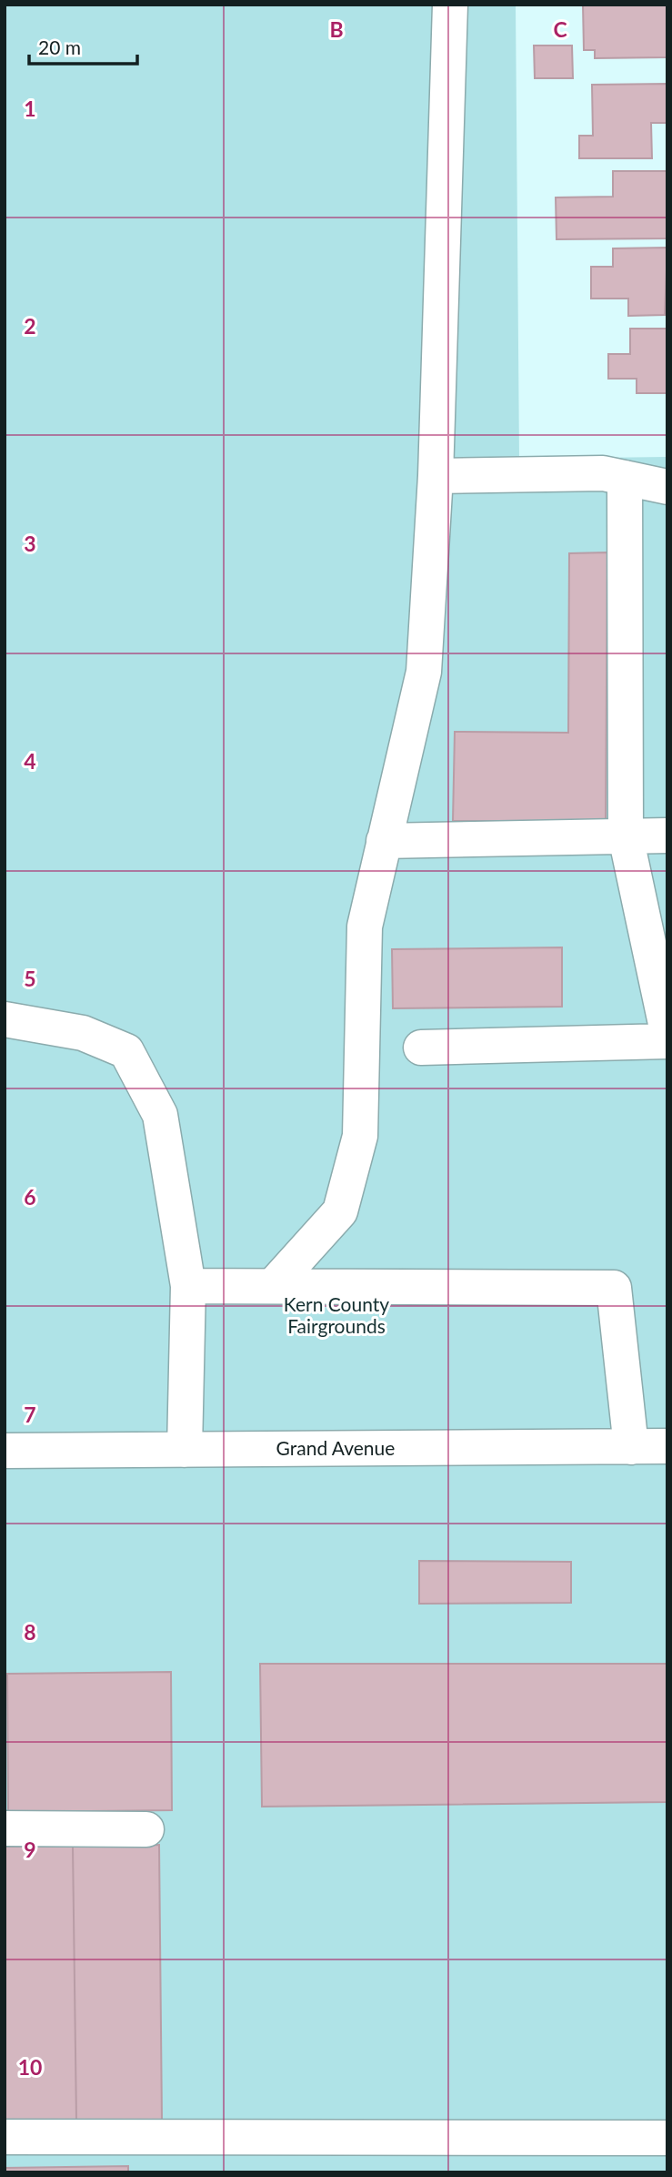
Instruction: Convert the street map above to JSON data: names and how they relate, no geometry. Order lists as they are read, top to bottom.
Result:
{
  "streets": {
    "street": ["Grand Avenue"]
  },
  "parks": ["Kern County Fairgrounds"],
  "scale_bar": "20 m",
  "grid": {
    "columns": ["B", "C"],
    "rows": [
      "1",
      "2",
      "3",
      "4",
      "5",
      "6",
      "7",
      "8",
      "9",
      "10"
    ]
  }
}
